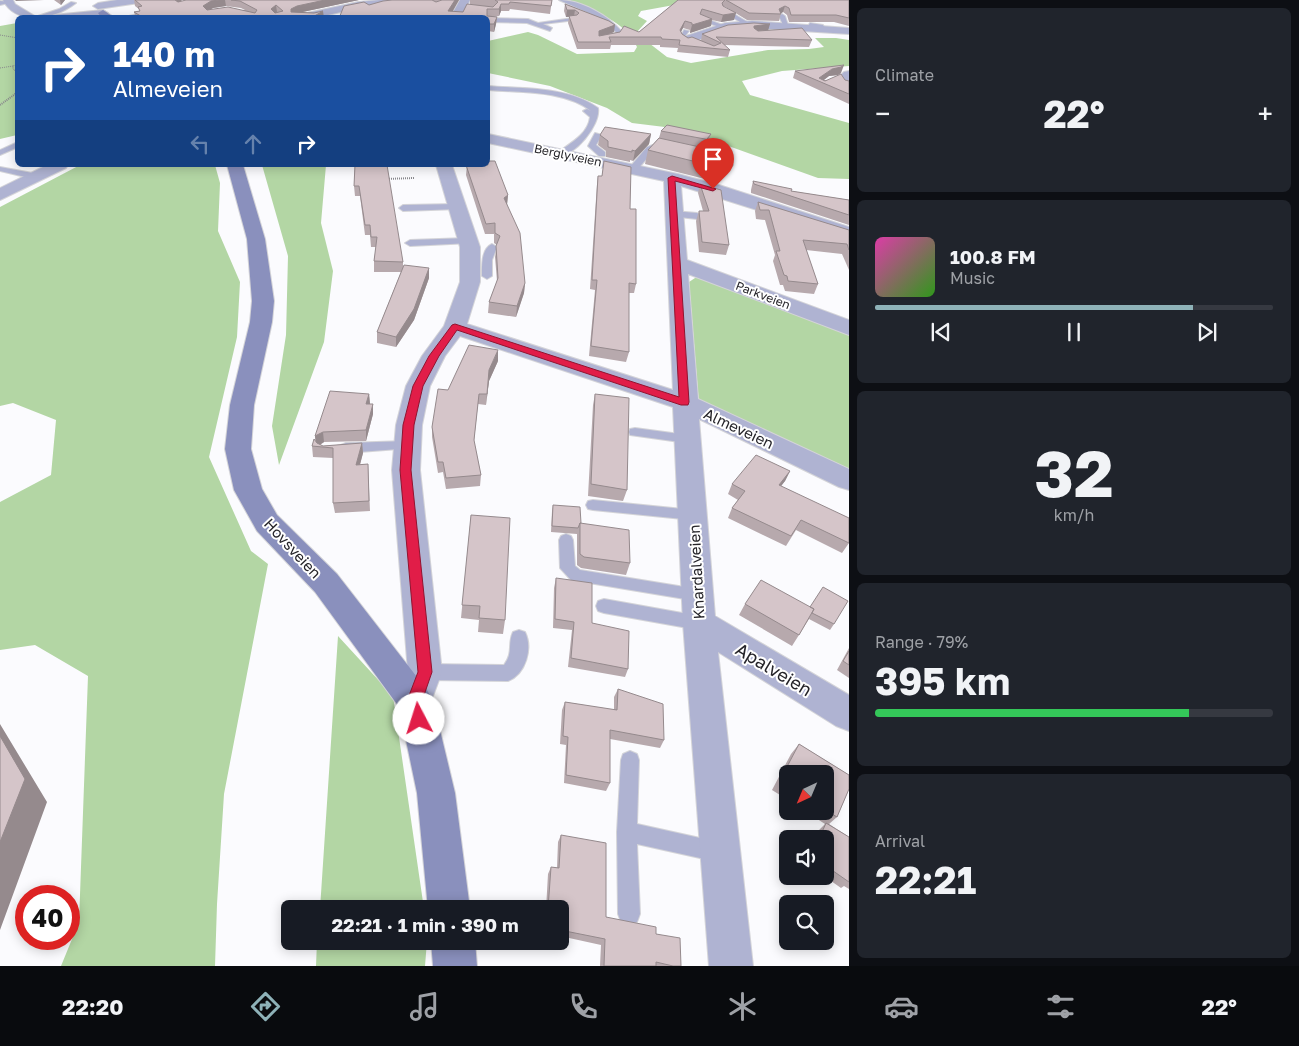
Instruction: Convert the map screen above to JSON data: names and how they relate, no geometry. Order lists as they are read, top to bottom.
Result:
{
  "streets": {
    "street": [
      "Berglyveien",
      "Parkveien",
      "Almeveien",
      "Hovsveien",
      "Knardalveien",
      "Apalveien"
    ]
  },
  "crossings": [
    ["Berglyveien", "Knardalveien"],
    ["Parkveien", "Knardalveien"],
    ["Almeveien", "Knardalveien"],
    ["Knardalveien", "Apalveien"]
  ],
  "north": "bottom left",
  "page": {
    "tile": [
      "Climate",
      ["32", "km/h"],
      ["Range · 79%", "395 km"],
      ["Arrival", "22:21"]
    ],
    "turn": ["140 m", "Almeveien"],
    "heat": ["−", "22°", "+"],
    "song": ["100.8 FM", "Music"],
    "limit": "40",
    "trip": "22:21 · 1 min · 390 m",
    "tabs": ["22:20", "22°"]
  }
}
